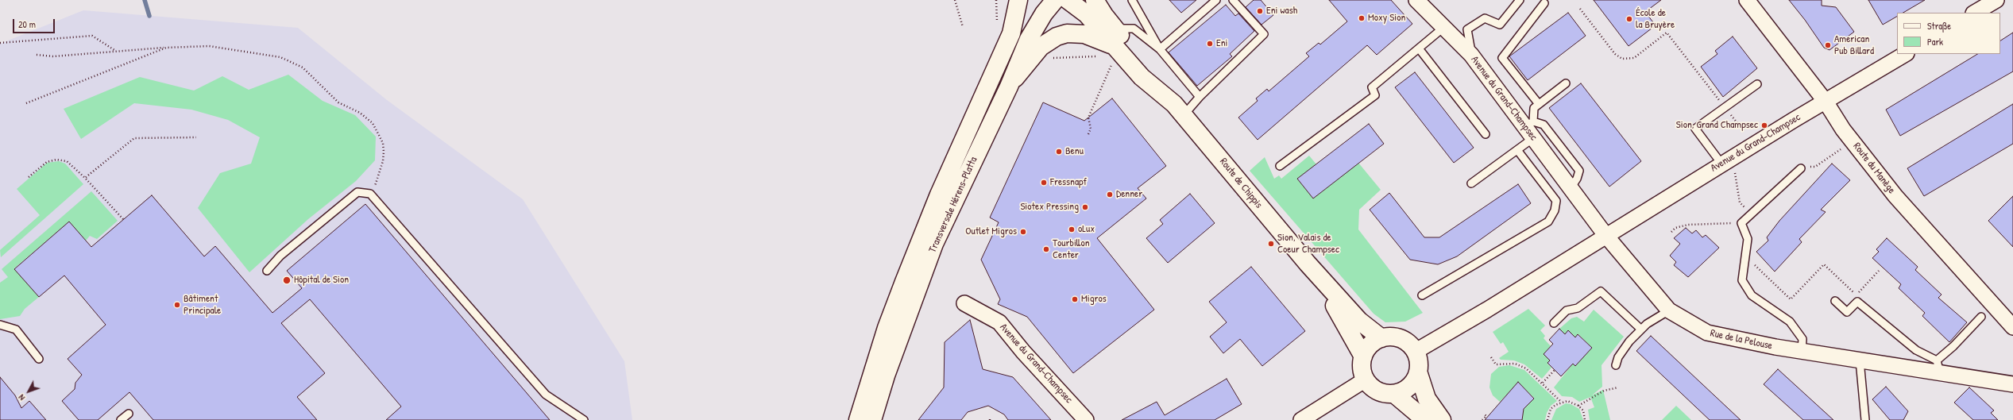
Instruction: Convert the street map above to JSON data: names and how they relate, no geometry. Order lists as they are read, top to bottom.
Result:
{
  "streets": {
    "street": [
      "Avenue du Grand-Champsec",
      "Route du Manège",
      "Route de Chippis",
      "Transversale Hérens-Platta",
      "Rue de la Pelouse"
    ]
  },
  "crossings": [
    ["Avenue du Grand-Champsec", "Route du Manège"],
    ["Avenue du Grand-Champsec", "Route de Chippis"],
    ["Avenue du Grand-Champsec", "Rue de la Pelouse"]
  ],
  "places": [
    "Eni wash",
    "Moxy Sion",
    "École de la Bruyère",
    "Eni",
    "American Pub Billard",
    "Sion, Grand Champsec",
    "Benu",
    "Fressnapf",
    "Denner",
    "Siotex Pressing",
    "oLux",
    "Outlet Migros",
    "Sion, Valais de Coeur Champsec",
    "Tourbillon Center",
    "Hôpital de Sion",
    "Migros",
    "Bâtiment Principale"
  ],
  "legend": ["Straße", "Park"],
  "scale_bar": "20 m",
  "north": "bottom left"
}
